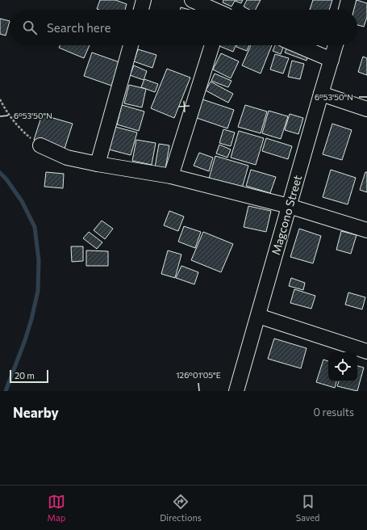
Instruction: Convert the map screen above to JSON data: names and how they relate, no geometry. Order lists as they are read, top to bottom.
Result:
{
  "streets": {
    "street": ["Magcono Street"]
  },
  "scale_bar": "20 m",
  "page": {
    "search": "Search here",
    "scale": "20 m",
    "heading": ["Nearby", "0 results"],
    "nav": ["Map", "Directions", "Saved"]
  },
  "coordinates": ["6°53'50\"N", "126°01'05\"E"]
}
